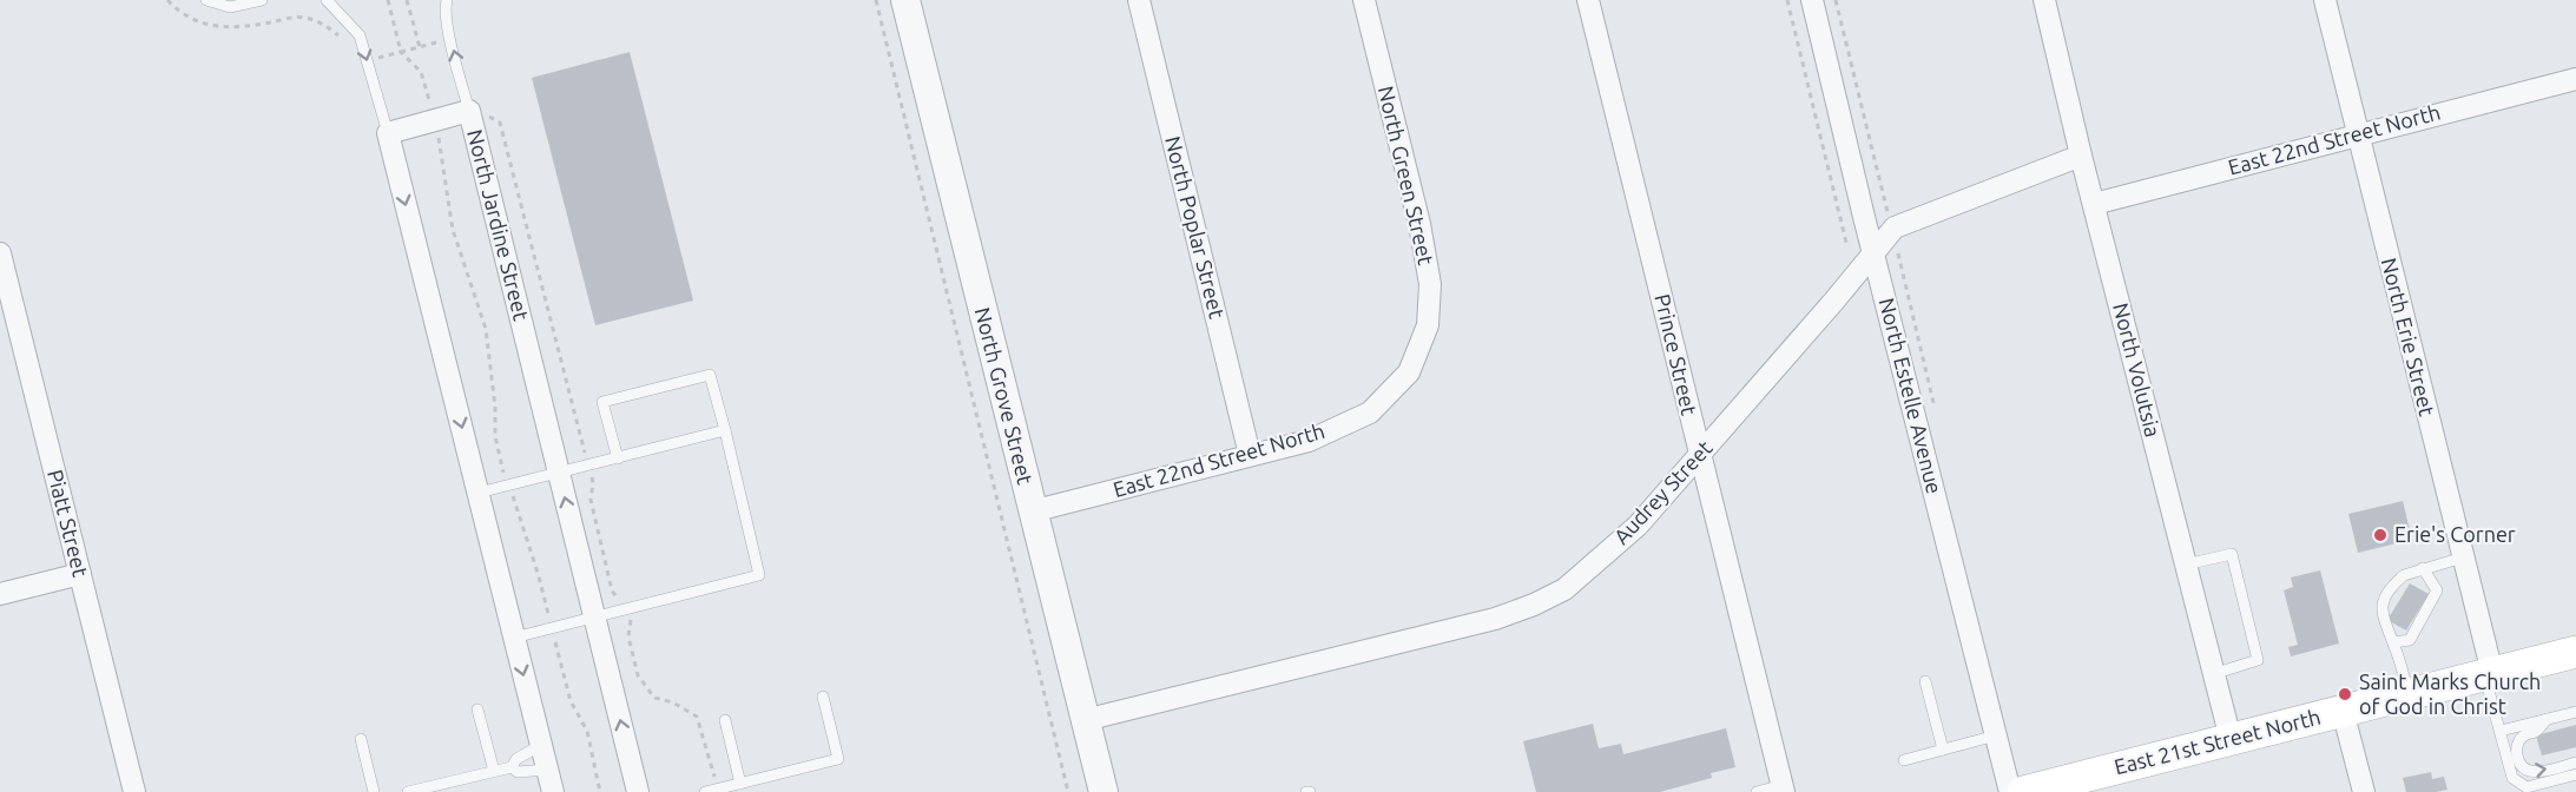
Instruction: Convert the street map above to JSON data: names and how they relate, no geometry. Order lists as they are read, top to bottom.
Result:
{
  "streets": {
    "main road": ["East 21st Street North"],
    "street": [
      "East 22nd Street North",
      "North Green Street",
      "North Jardine Street",
      "North Poplar Street",
      "North Erie Street",
      "Prince Street",
      "North Volutsia",
      "North Grove Street",
      "North Estelle Avenue",
      "Audrey Street",
      "Piatt Street"
    ]
  },
  "crossings": [
    ["East 22nd Street North", "North Green Street"],
    ["East 22nd Street North", "North Poplar Street"],
    ["East 22nd Street North", "North Erie Street"],
    ["East 22nd Street North", "North Volutsia"],
    ["East 22nd Street North", "North Grove Street"],
    ["North Erie Street", "East 21st Street North"],
    ["Prince Street", "Audrey Street"],
    ["North Volutsia", "Audrey Street"],
    ["North Volutsia", "East 21st Street North"],
    ["North Grove Street", "Audrey Street"],
    ["North Estelle Avenue", "Audrey Street"]
  ],
  "places": ["Erie's Corner", "Saint Marks Church of God in Christ"]
}
